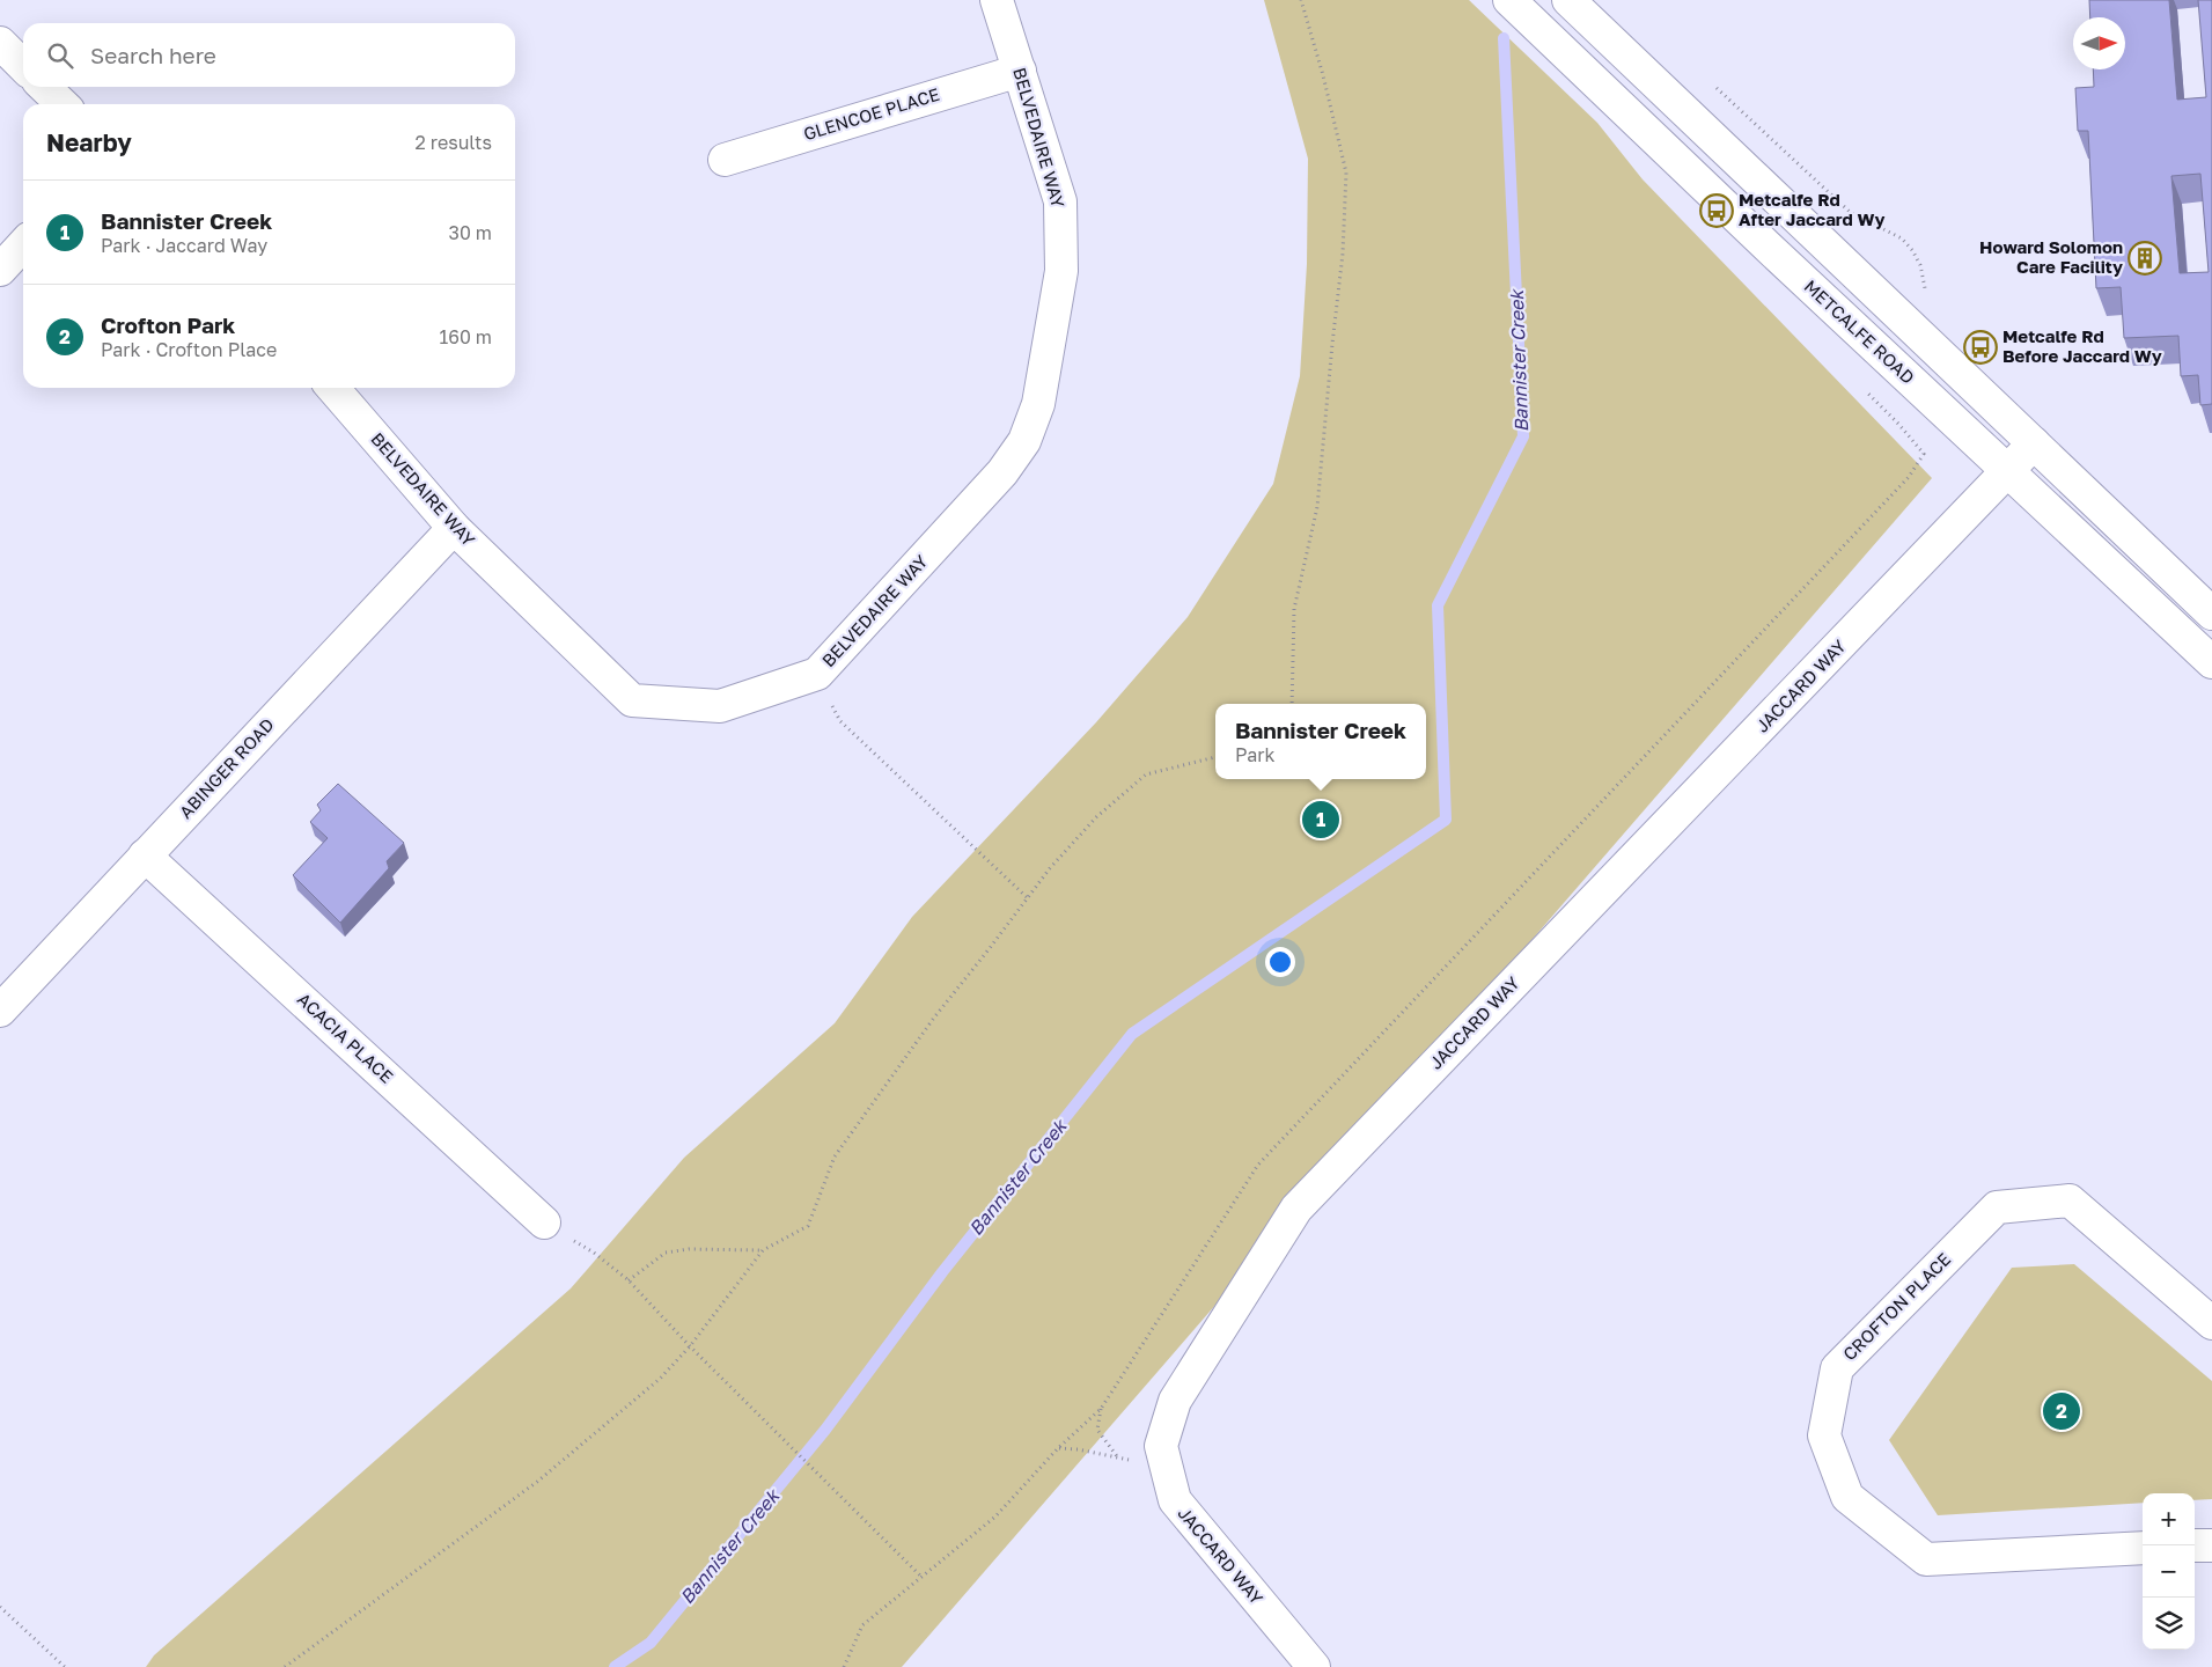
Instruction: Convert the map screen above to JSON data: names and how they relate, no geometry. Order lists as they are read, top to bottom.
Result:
{
  "streets": {
    "street": [
      "GLENCOE PLACE",
      "BELVEDAIRE WAY",
      "METCALFE ROAD",
      "JACCARD WAY",
      "ABINGER ROAD",
      "ACACIA PLACE",
      "CROFTON PLACE"
    ]
  },
  "crossings": [
    ["GLENCOE PLACE", "BELVEDAIRE WAY"],
    ["BELVEDAIRE WAY", "ABINGER ROAD"],
    ["METCALFE ROAD", "JACCARD WAY"],
    ["ABINGER ROAD", "ACACIA PLACE"]
  ],
  "water": ["Bannister Creek"],
  "places": {
    "bus stop": ["Metcalfe Rd After Jaccard Wy", "Metcalfe Rd Before Jaccard Wy"],
    "building": ["Howard Solomon Care Facility"]
  },
  "north": "right",
  "page": {
    "search": "Search here",
    "heading": ["Nearby", "2 results"],
    "list": [
      {
        "mark": "1",
        "name": "Bannister Creek",
        "note": "Park · Jaccard Way",
        "value": "30 m"
      },
      {
        "mark": "2",
        "name": "Crofton Park",
        "note": "Park · Crofton Place",
        "value": "160 m"
      }
    ],
    "popup": ["Bannister Creek", "Park"],
    "pins": ["1", "2"],
    "map_buttons": ["+", "−"]
  }
}
